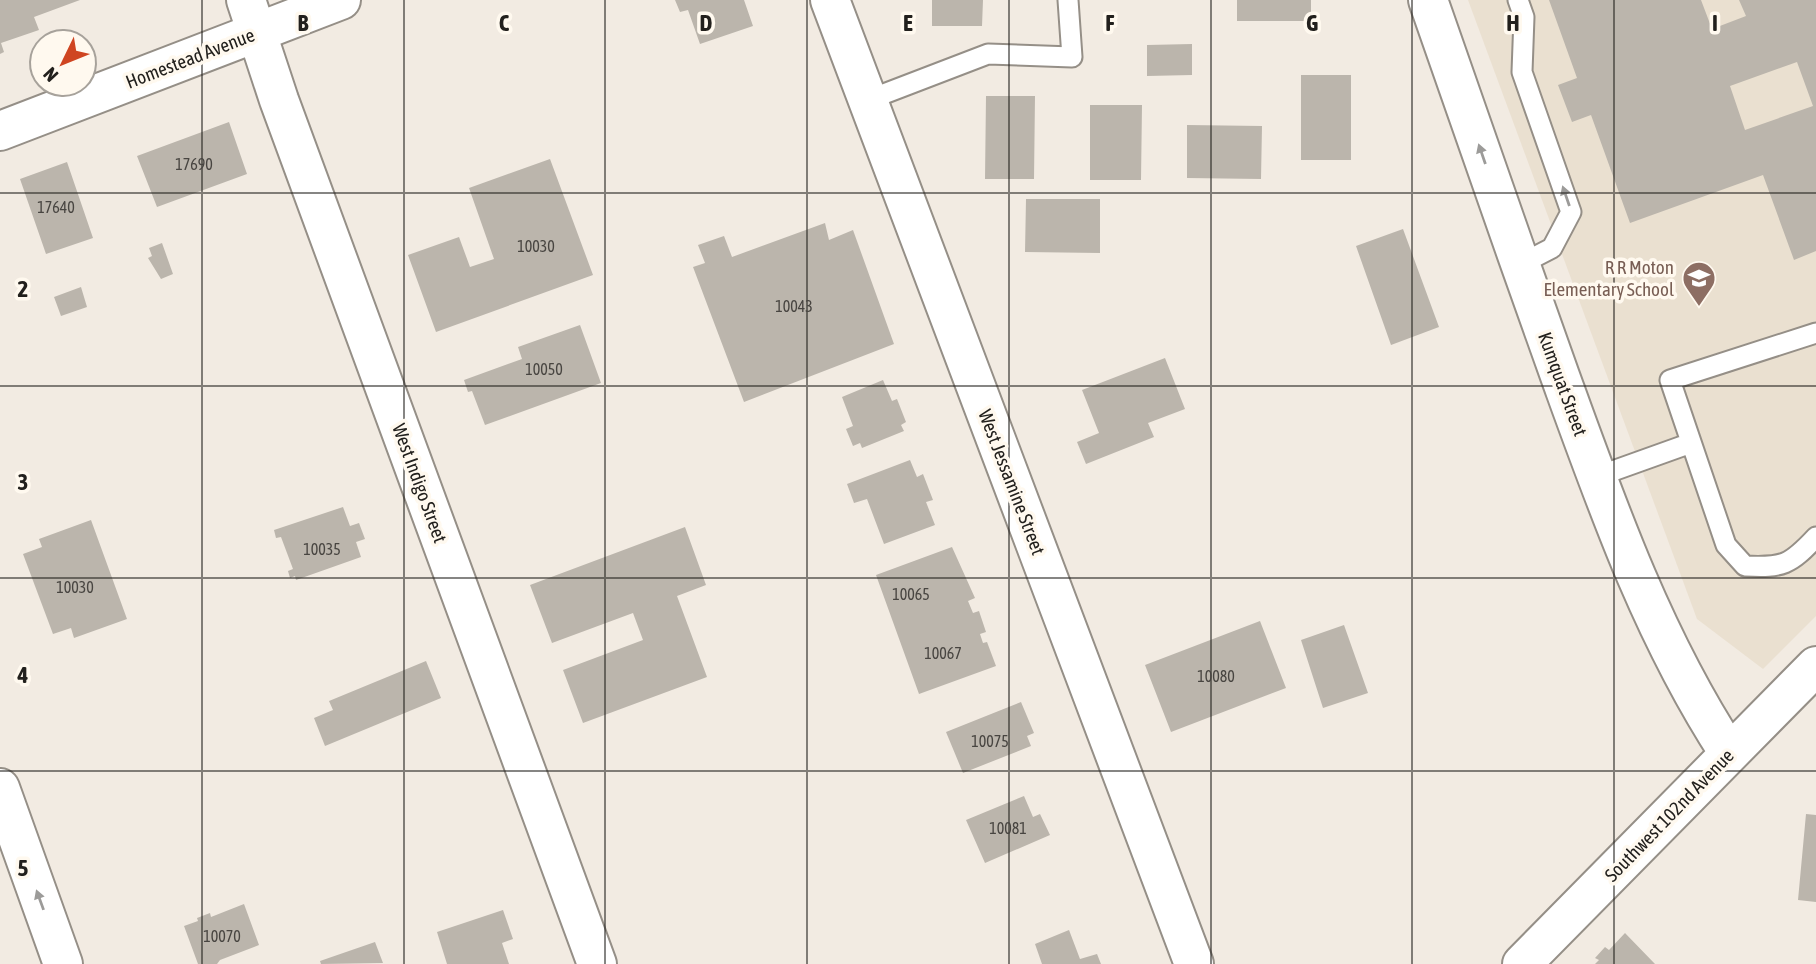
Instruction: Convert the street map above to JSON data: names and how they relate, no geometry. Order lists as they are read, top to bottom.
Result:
{
  "streets": {
    "street": [
      "Homestead Avenue",
      "Kumquat Street",
      "West Jessamine Street",
      "West Indigo Street",
      "Southwest 102nd Avenue"
    ]
  },
  "crossings": [
    ["Homestead Avenue", "West Indigo Street"],
    ["Kumquat Street", "Southwest 102nd Avenue"]
  ],
  "places": {
    "school or university": ["R R Moton Elementary School"]
  },
  "house_numbers": [
    "17690",
    "17640",
    "10030",
    "10043",
    "10050",
    "10035",
    "10030",
    "10065",
    "10067",
    "10080",
    "10075",
    "10081",
    "10070"
  ],
  "north": "bottom left",
  "grid": {
    "columns": [
      "B",
      "C",
      "D",
      "E",
      "F",
      "G",
      "H",
      "I"
    ],
    "rows": [
      "2",
      "3",
      "4",
      "5"
    ]
  }
}
